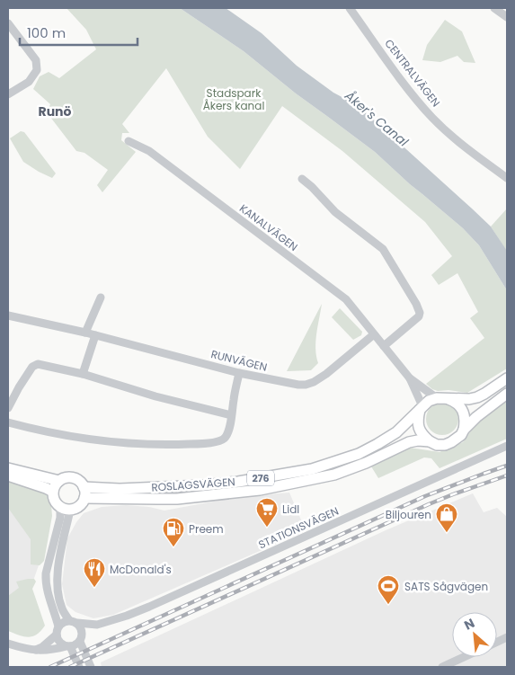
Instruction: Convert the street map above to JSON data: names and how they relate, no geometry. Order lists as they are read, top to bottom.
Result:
{
  "streets": {
    "main road": ["276", "ROSLAGSVÄGEN"],
    "street": [
      "CENTRALVÄGEN",
      "KANALVÄGEN",
      "RUNVÄGEN",
      "STATIONSVÄGEN"
    ]
  },
  "crossings": [
    ["KANALVÄGEN", "RUNVÄGEN"],
    ["KANALVÄGEN", "ROSLAGSVÄGEN"],
    ["276", "ROSLAGSVÄGEN"]
  ],
  "districts": ["Runö"],
  "water": ["Åker's Canal"],
  "parks": ["Stadspark Åkers kanal"],
  "places": {
    "supermarket": ["Lidl"],
    "shop": ["Biljouren"],
    "fuel station": ["Preem"],
    "restaurant": ["McDonald's"],
    "sports": ["SATS Sågvägen"]
  },
  "scale_bar": "100 m",
  "north": "top left"
}
